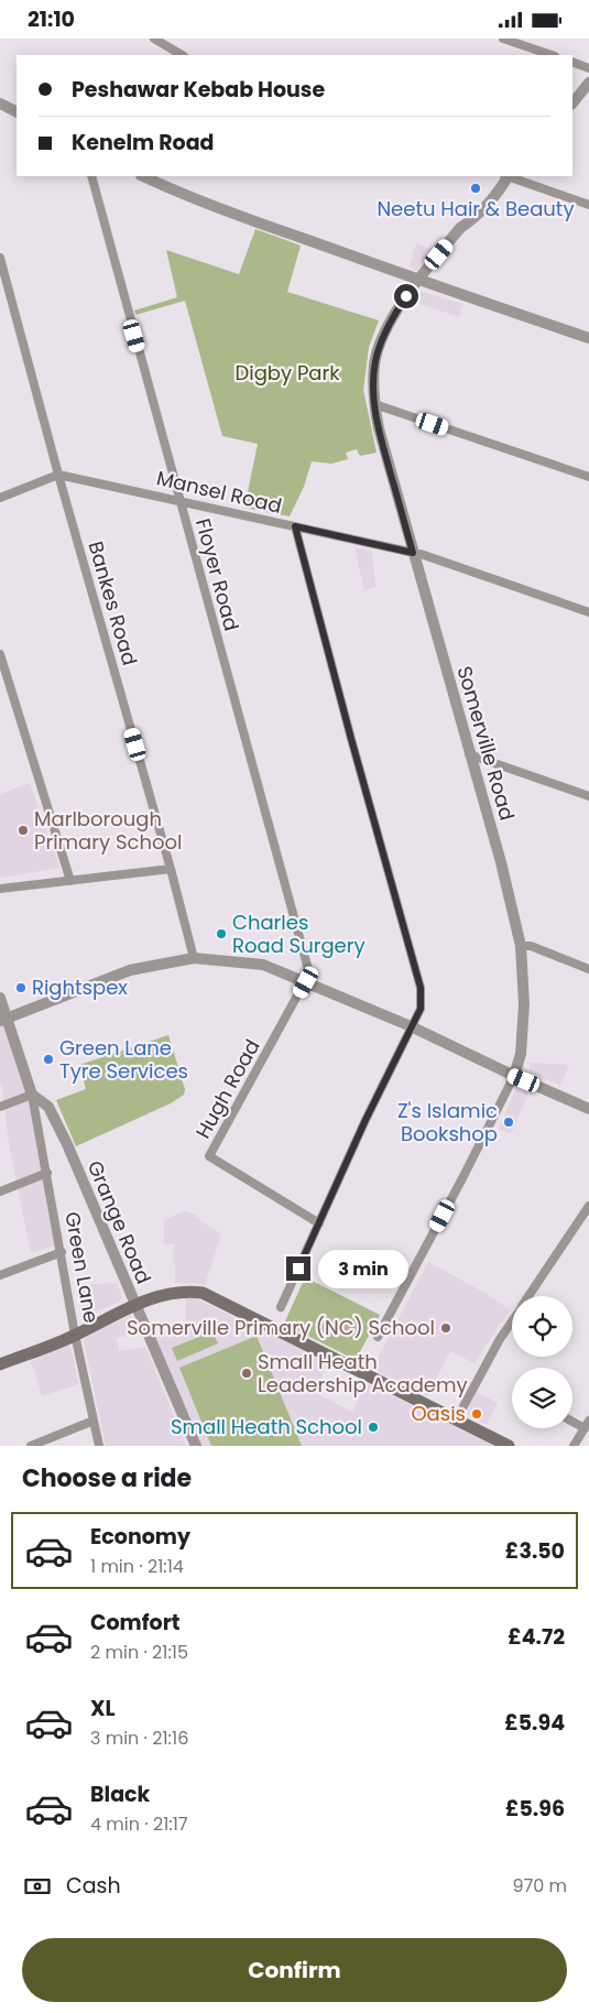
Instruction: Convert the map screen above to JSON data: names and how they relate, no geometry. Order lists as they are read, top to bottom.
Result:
{
  "streets": {
    "street": [
      "Mansel Road",
      "Floyer Road",
      "Bankes Road",
      "Somerville Road",
      "Hugh Road",
      "Grange Road",
      "Green Lane"
    ]
  },
  "crossings": [
    ["Mansel Road", "Floyer Road"],
    ["Mansel Road", "Bankes Road"],
    ["Mansel Road", "Somerville Road"],
    ["Floyer Road", "Hugh Road"],
    ["Grange Road", "Green Lane"]
  ],
  "parks": ["Digby Park"],
  "places": [
    "Neetu Hair & Beauty",
    "Marlborough Primary School",
    "Charles Road Surgery",
    "Rightspex",
    "Green Lane Tyre Services",
    "Z's Islamic Bookshop",
    "Somerville Primary (NC) School",
    "Small Heath Leadership Academy",
    "Oasis",
    "Small Heath School"
  ],
  "page": {
    "status": "21:10",
    "banner": ["Peshawar Kebab House", "Kenelm Road"],
    "bubble": "3 min",
    "heading": "Choose a ride",
    "list": [
      {
        "name": "Economy",
        "note": "1 min · 21:14",
        "value": "£3.50"
      },
      {
        "name": "Comfort",
        "note": "2 min · 21:15",
        "value": "£4.72"
      },
      {
        "name": "XL",
        "note": "3 min · 21:16",
        "value": "£5.94"
      },
      {
        "name": "Black",
        "note": "4 min · 21:17",
        "value": "£5.96"
      }
    ],
    "pay": ["Cash", "970 m"],
    "buttons": "Confirm"
  }
}
